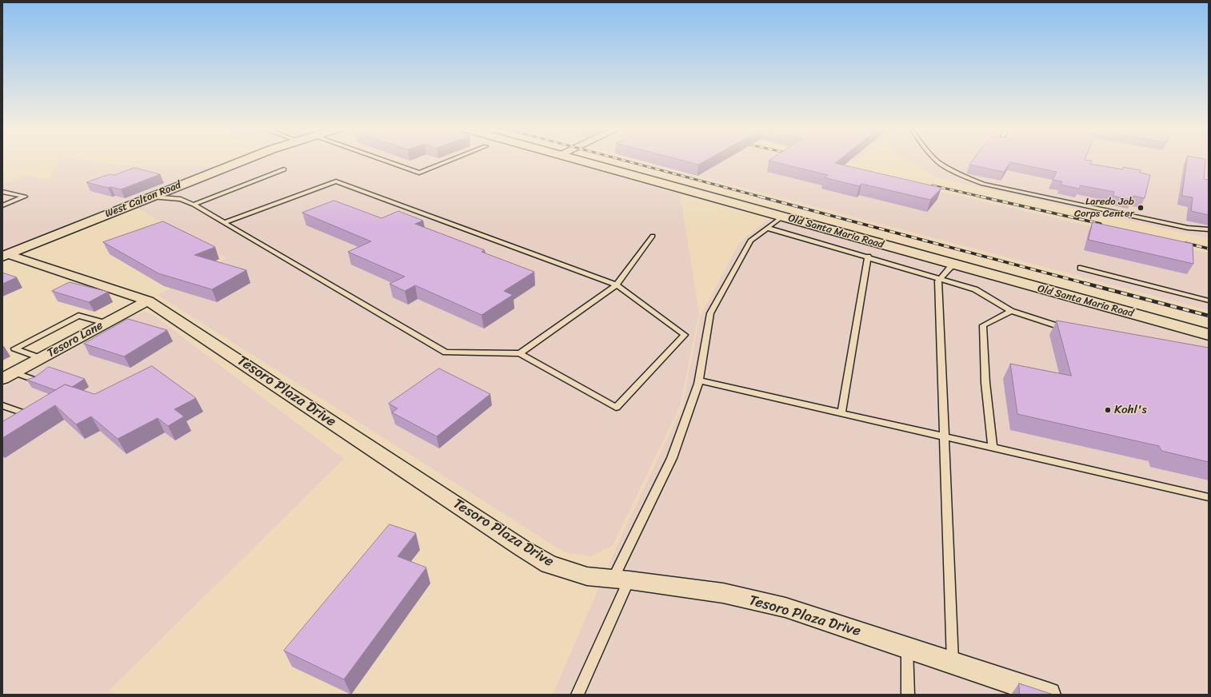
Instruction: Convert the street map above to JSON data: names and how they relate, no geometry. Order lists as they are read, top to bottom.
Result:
{
  "streets": {
    "main road": ["West Calton Road", "Old Santa Maria Road"],
    "street": ["Tesoro Lane", "Tesoro Plaza Drive"]
  },
  "crossings": [
    ["West Calton Road", "Tesoro Plaza Drive"],
    ["Tesoro Lane", "Tesoro Plaza Drive"]
  ],
  "places": ["Laredo Job Corps Center", "Kohl's"]
}
